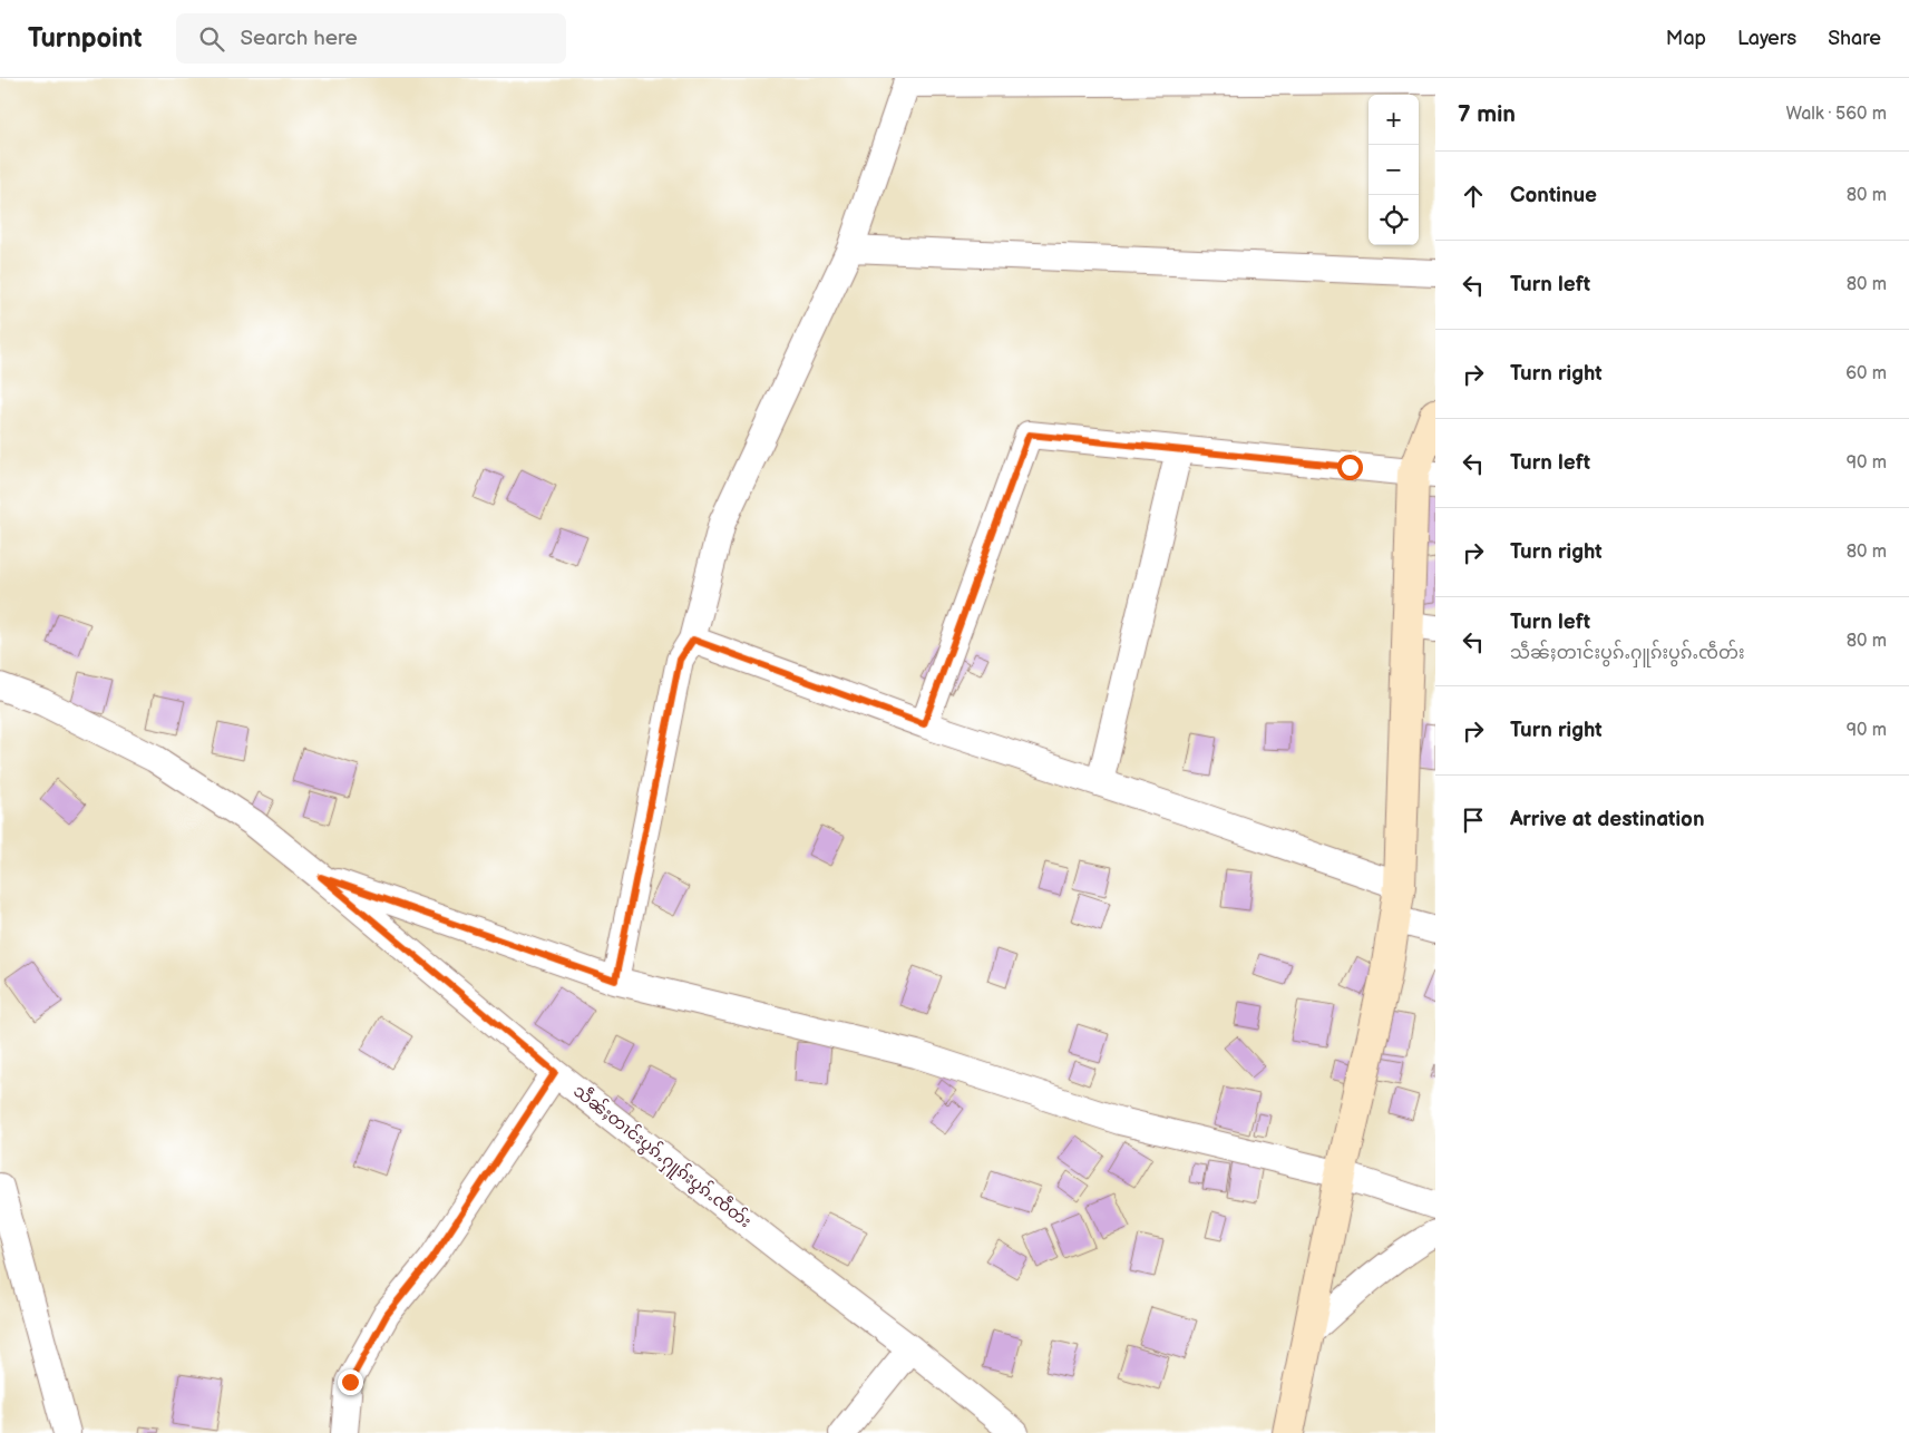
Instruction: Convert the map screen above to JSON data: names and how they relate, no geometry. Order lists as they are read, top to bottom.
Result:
{
  "streets": {
    "street": ["သဵၼ်ႈတၢင်းပွၵ်ႉႁူၵ်းပွၵ်ႉၸဵတ်း"]
  },
  "page": {
    "header": "Turnpoint",
    "search": "Search here",
    "nav": ["Map", "Layers", "Share"],
    "heading": ["7 min", "Walk · 560 m"],
    "map_buttons": ["+", "−"],
    "list": [
      ["Continue", "80 m"],
      ["Turn left", "80 m"],
      ["Turn right", "60 m"],
      ["Turn left", "90 m"],
      ["Turn right", "80 m"],
      ["Turn left", "သဵၼ်ႈတၢင်းပွၵ်ႉႁူၵ်းပွၵ်ႉၸဵတ်း", "80 m"],
      ["Turn right", "90 m"],
      "Arrive at destination"
    ]
  }
}
